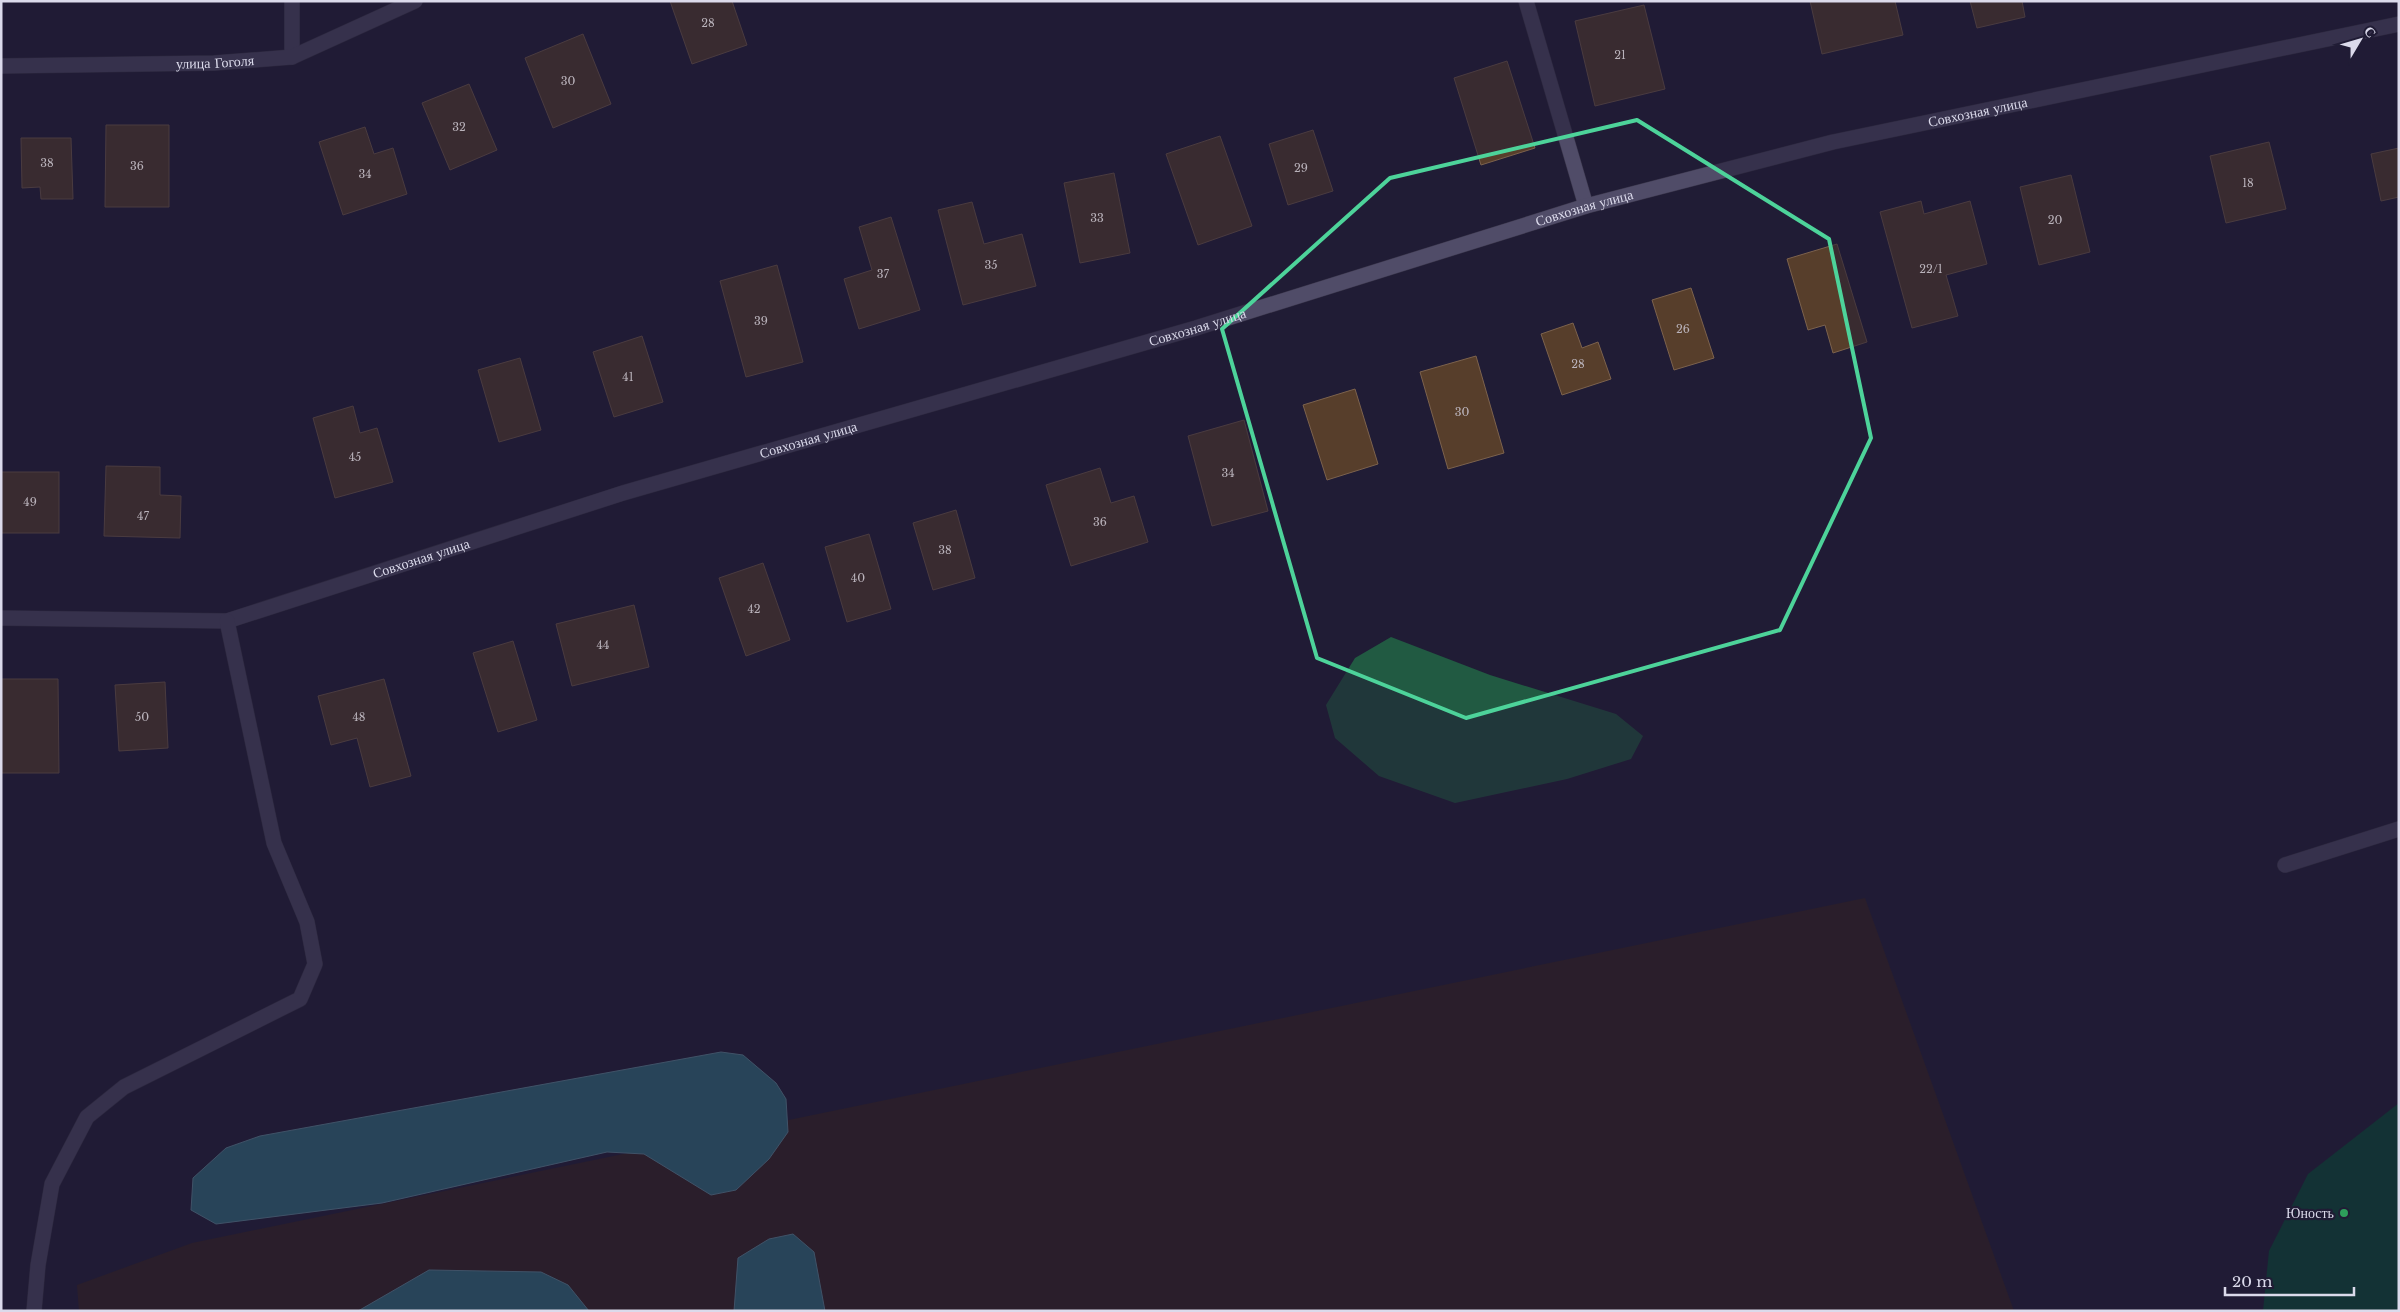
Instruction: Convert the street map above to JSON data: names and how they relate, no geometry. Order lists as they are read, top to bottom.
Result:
{
  "streets": {
    "street": ["улица Гоголя", "Совхозная улица"]
  },
  "places": ["Юность"],
  "house_numbers": [
    "28",
    "21",
    "30",
    "32",
    "38",
    "36",
    "29",
    "34",
    "18",
    "33",
    "20",
    "35",
    "22/1",
    "37",
    "39",
    "26",
    "28",
    "41",
    "30",
    "45",
    "34",
    "49",
    "47",
    "36",
    "38",
    "40",
    "42",
    "44",
    "50",
    "48"
  ],
  "scale_bar": "20 m",
  "north": "top right"
}
